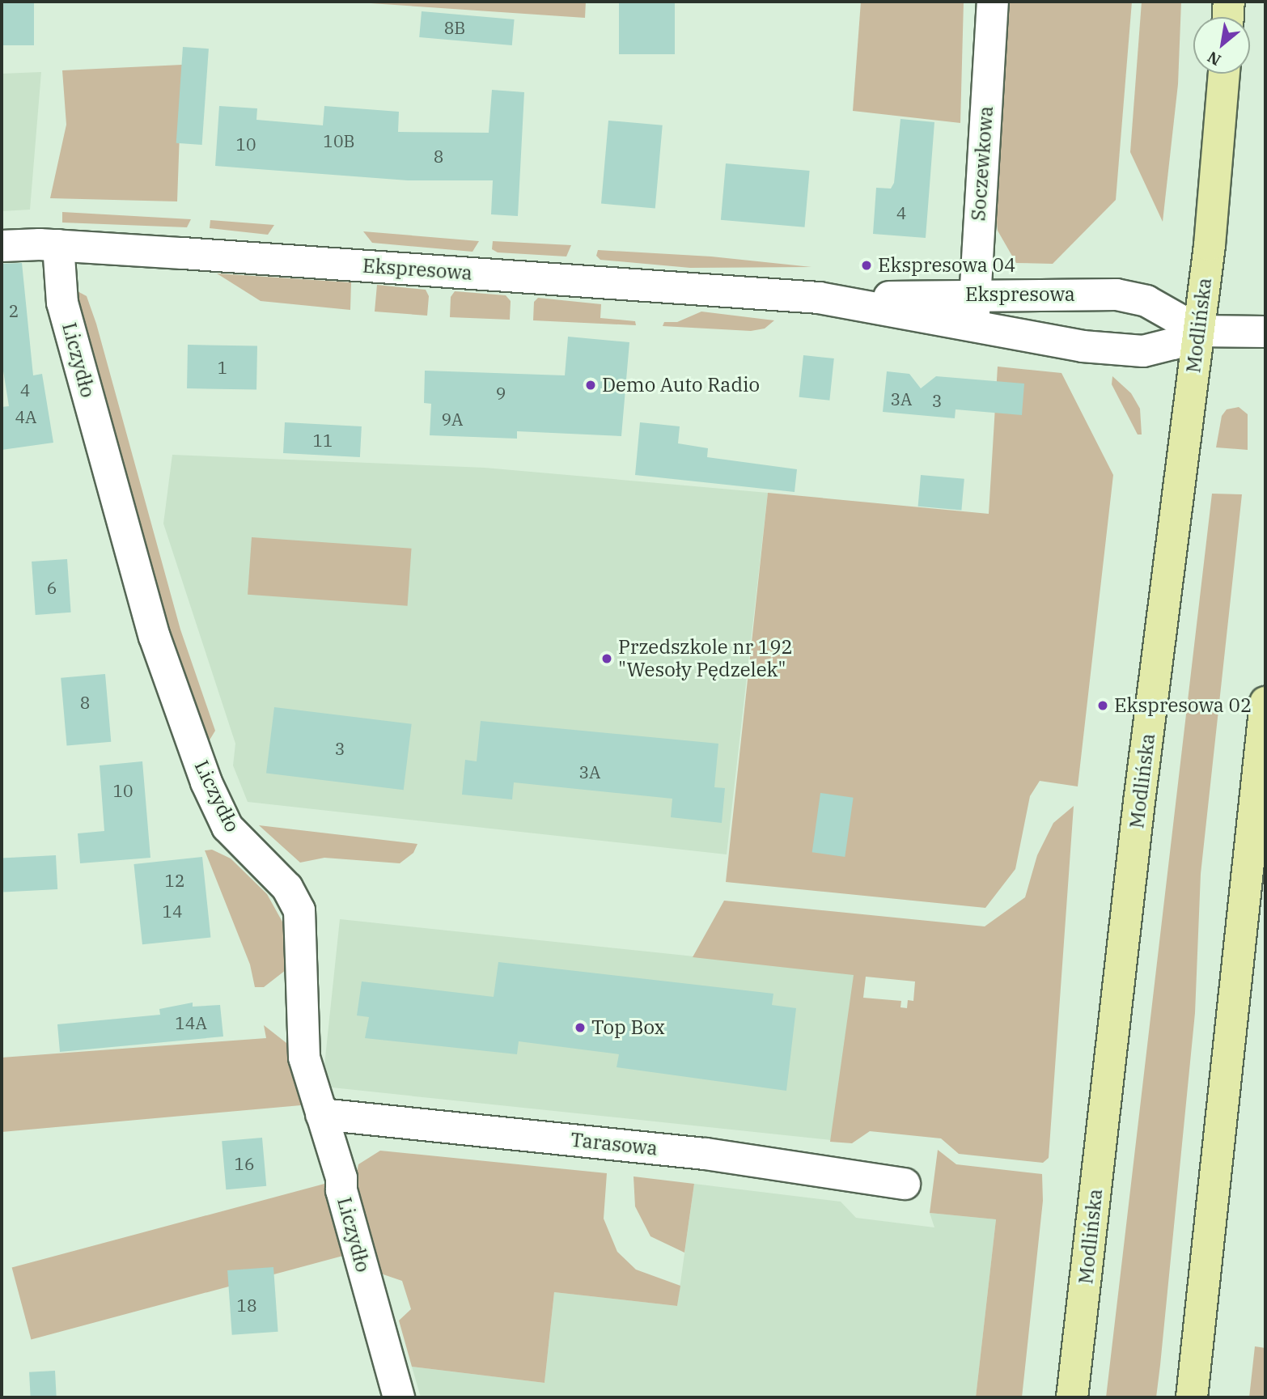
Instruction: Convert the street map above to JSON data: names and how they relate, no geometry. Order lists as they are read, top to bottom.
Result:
{
  "streets": {
    "main road": ["Modlińska"],
    "street": [
      "Soczewkowa",
      "Ekspresowa",
      "Liczydło",
      "Tarasowa"
    ]
  },
  "crossings": [
    ["Soczewkowa", "Ekspresowa"],
    ["Ekspresowa", "Modlińska"],
    ["Ekspresowa", "Liczydło"],
    ["Liczydło", "Tarasowa"]
  ],
  "places": [
    "Ekspresowa 04",
    "Demo Auto Radio",
    "Przedszkole nr 192 \"Wesoły Pędzelek\"",
    "Ekspresowa 02",
    "Top Box"
  ],
  "house_numbers": [
    "8B",
    "10B",
    "10",
    "8",
    "4",
    "2",
    "1",
    "4",
    "9",
    "3A",
    "3",
    "4A",
    "9A",
    "11",
    "6",
    "8",
    "3",
    "3A",
    "10",
    "12",
    "14",
    "14A",
    "16",
    "18"
  ],
  "north": "bottom left"
}
